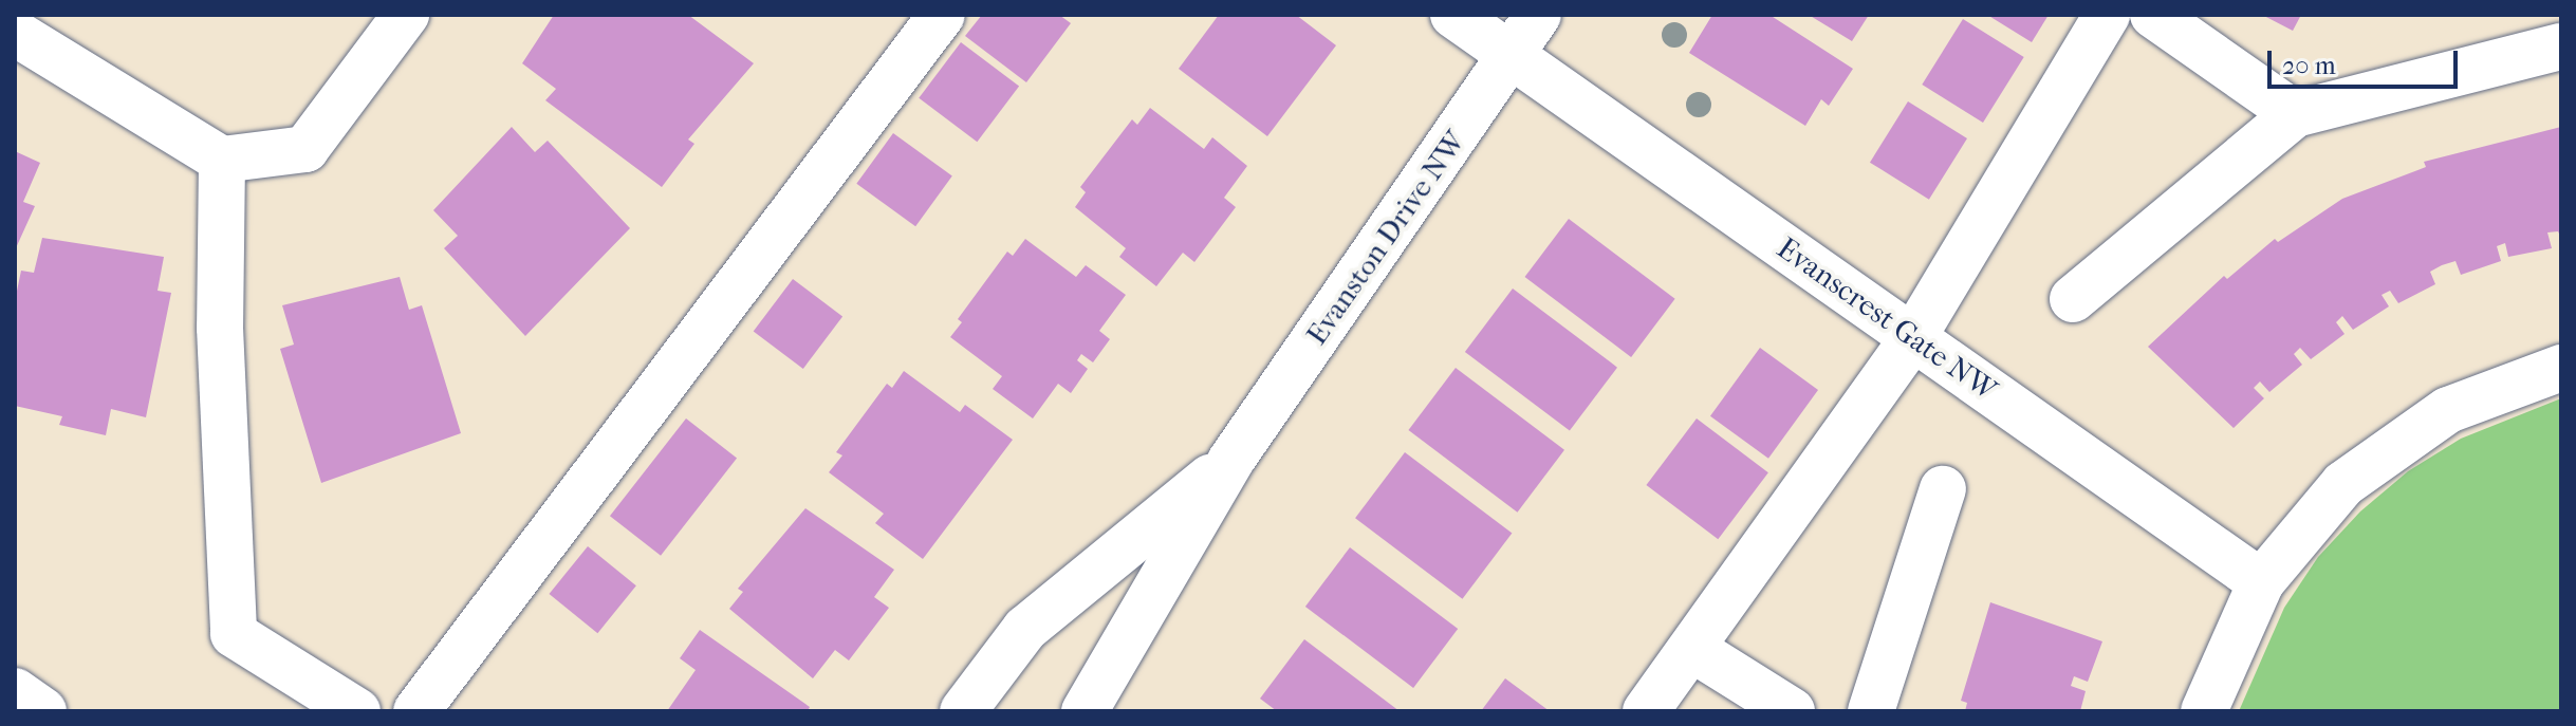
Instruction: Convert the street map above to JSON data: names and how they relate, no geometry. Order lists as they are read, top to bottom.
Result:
{
  "streets": {
    "street": ["Evanston Drive NW", "Evanscrest Gate NW"]
  },
  "crossings": [
    ["Evanston Drive NW", "Evanscrest Gate NW"]
  ],
  "scale_bar": "20 m"
}
